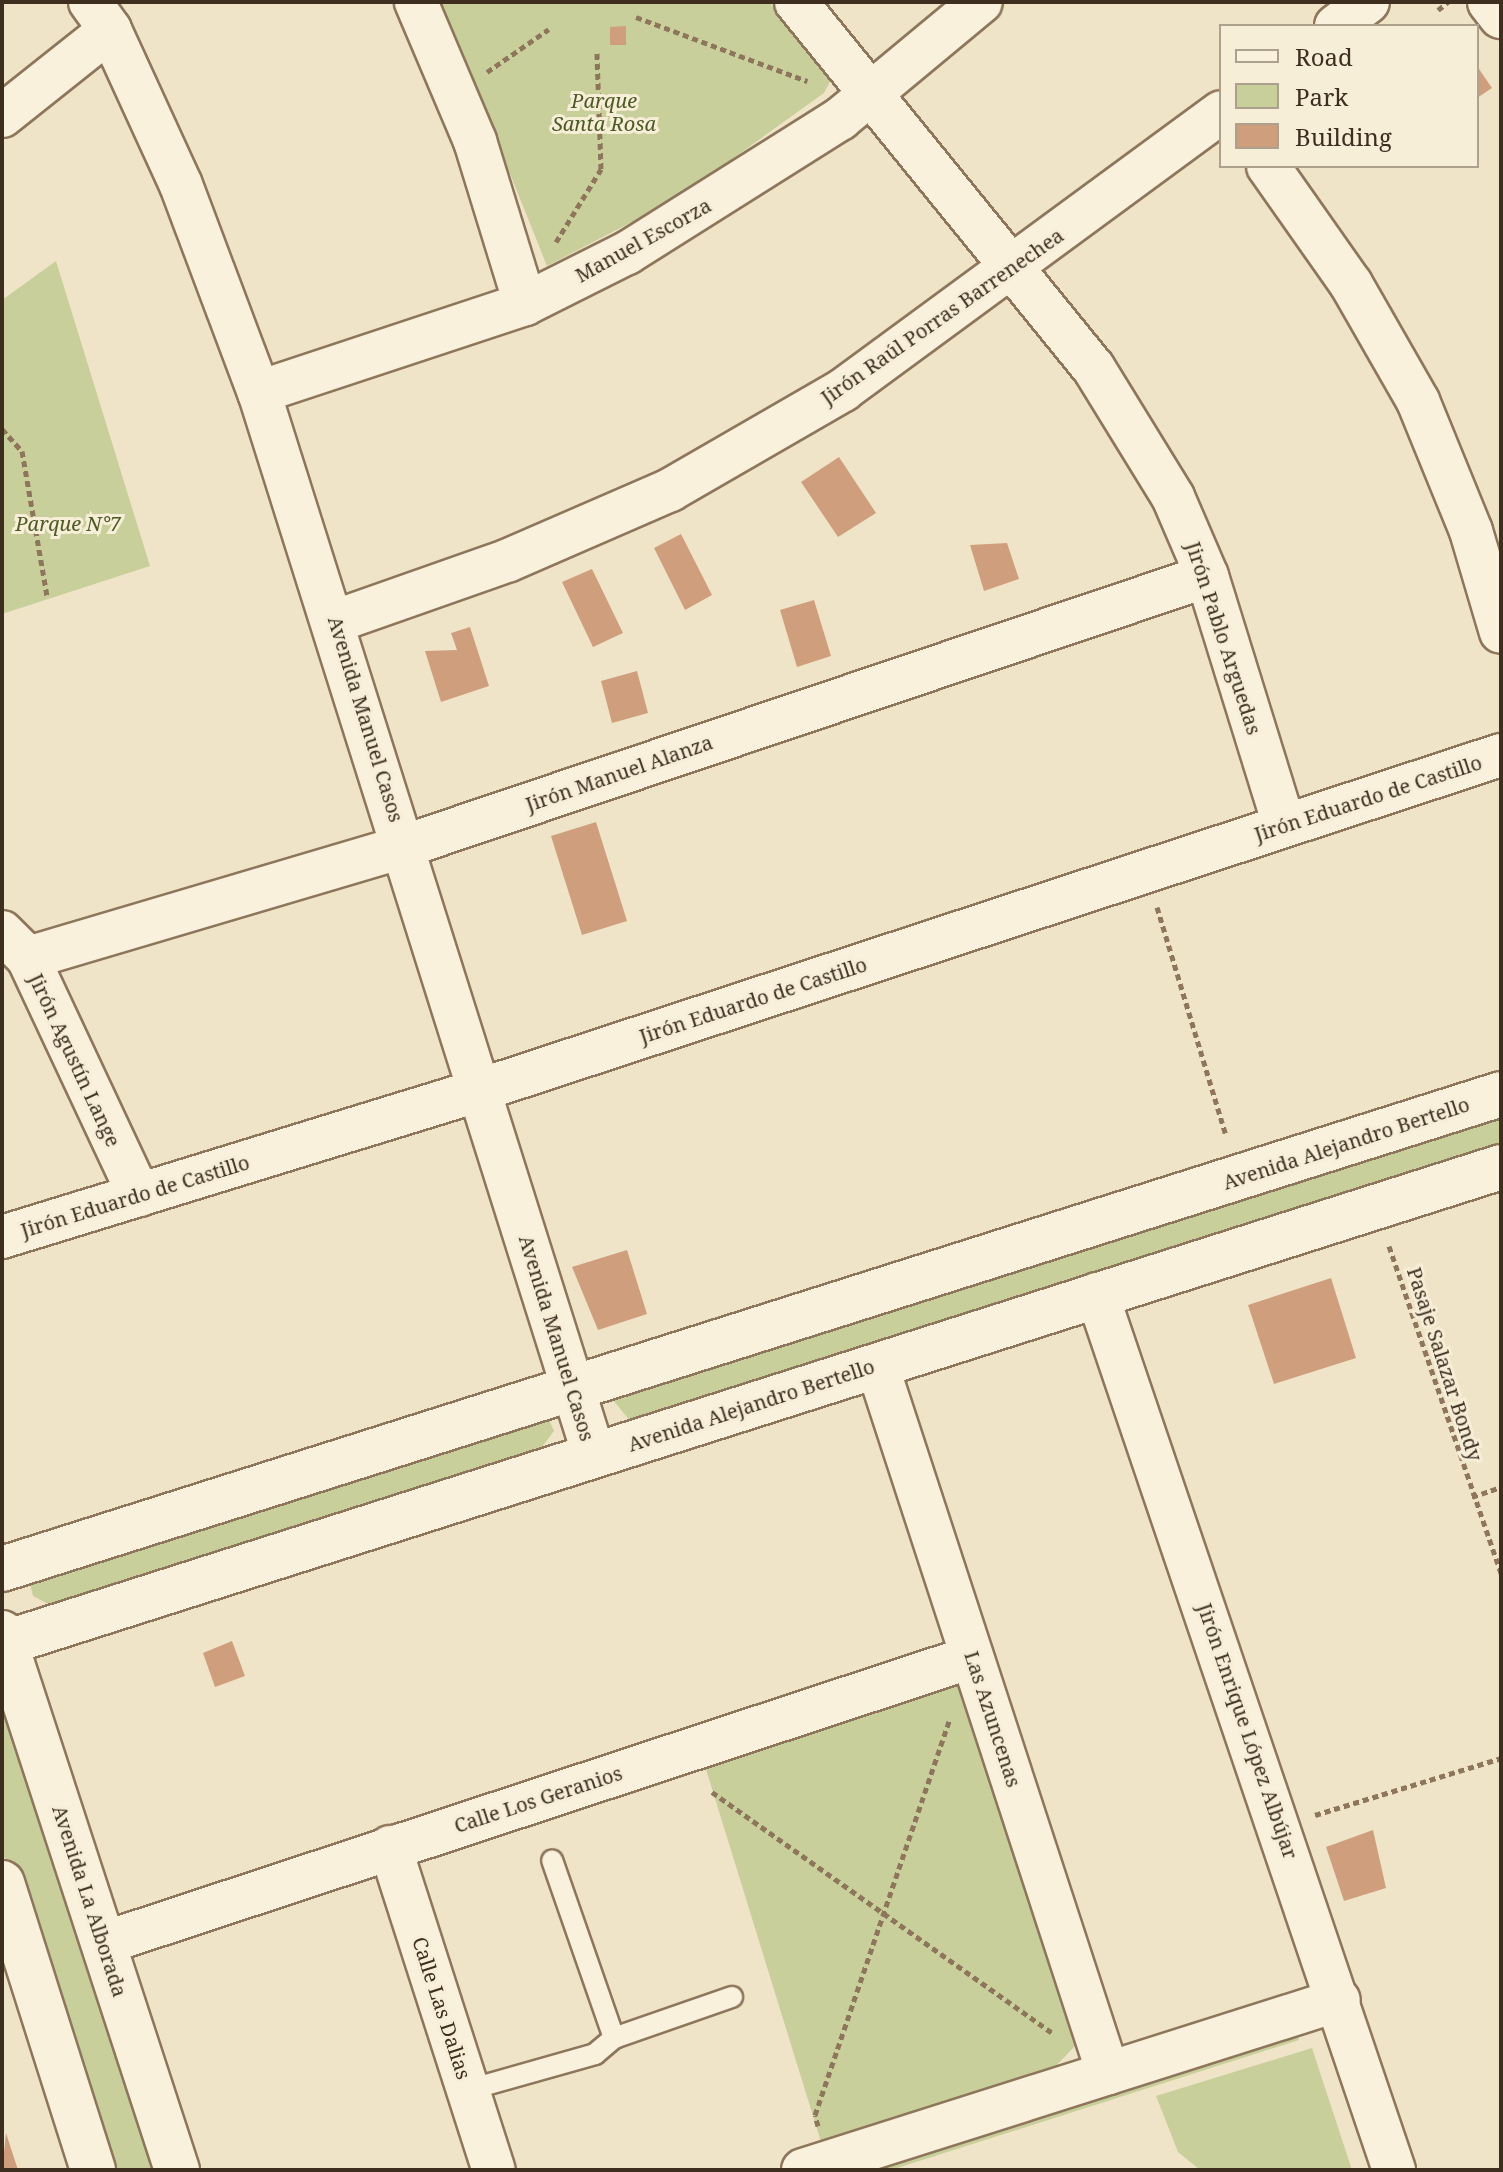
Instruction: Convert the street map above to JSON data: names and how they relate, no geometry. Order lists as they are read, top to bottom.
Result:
{
  "streets": {
    "main road": ["Avenida Alejandro Bertello", "Avenida La Alborada"],
    "street": [
      "Manuel Escorza",
      "Jirón Raúl Porras Barrenechea",
      "Jirón Pablo Arguedas",
      "Avenida Manuel Casos",
      "Jirón Manuel Alanza",
      "Jirón Eduardo de Castillo",
      "Jirón Agustín Lange",
      "Las Azuncenas",
      "Jirón Enrique López Albújar",
      "Calle Los Geranios",
      "Calle Las Dalias"
    ],
    "path": ["Pasaje Salazar Bondy"]
  },
  "crossings": [
    ["Manuel Escorza", "Jirón Pablo Arguedas"],
    ["Manuel Escorza", "Avenida Manuel Casos"],
    ["Jirón Raúl Porras Barrenechea", "Jirón Pablo Arguedas"],
    ["Jirón Raúl Porras Barrenechea", "Avenida Manuel Casos"],
    ["Jirón Pablo Arguedas", "Jirón Manuel Alanza"],
    ["Jirón Pablo Arguedas", "Jirón Eduardo de Castillo"],
    ["Avenida Manuel Casos", "Jirón Manuel Alanza"],
    ["Avenida Manuel Casos", "Jirón Eduardo de Castillo"],
    ["Avenida Manuel Casos", "Avenida Alejandro Bertello"],
    ["Jirón Manuel Alanza", "Jirón Agustín Lange"],
    ["Jirón Eduardo de Castillo", "Jirón Agustín Lange"],
    ["Avenida Alejandro Bertello", "Pasaje Salazar Bondy"],
    ["Avenida Alejandro Bertello", "Las Azuncenas"],
    ["Avenida Alejandro Bertello", "Jirón Enrique López Albújar"],
    ["Avenida Alejandro Bertello", "Avenida La Alborada"],
    ["Las Azuncenas", "Calle Los Geranios"],
    ["Calle Los Geranios", "Avenida La Alborada"],
    ["Calle Los Geranios", "Calle Las Dalias"]
  ],
  "parks": ["Parque Santa Rosa", "Parque N°7"],
  "legend": ["Road", "Park", "Building"]
}
